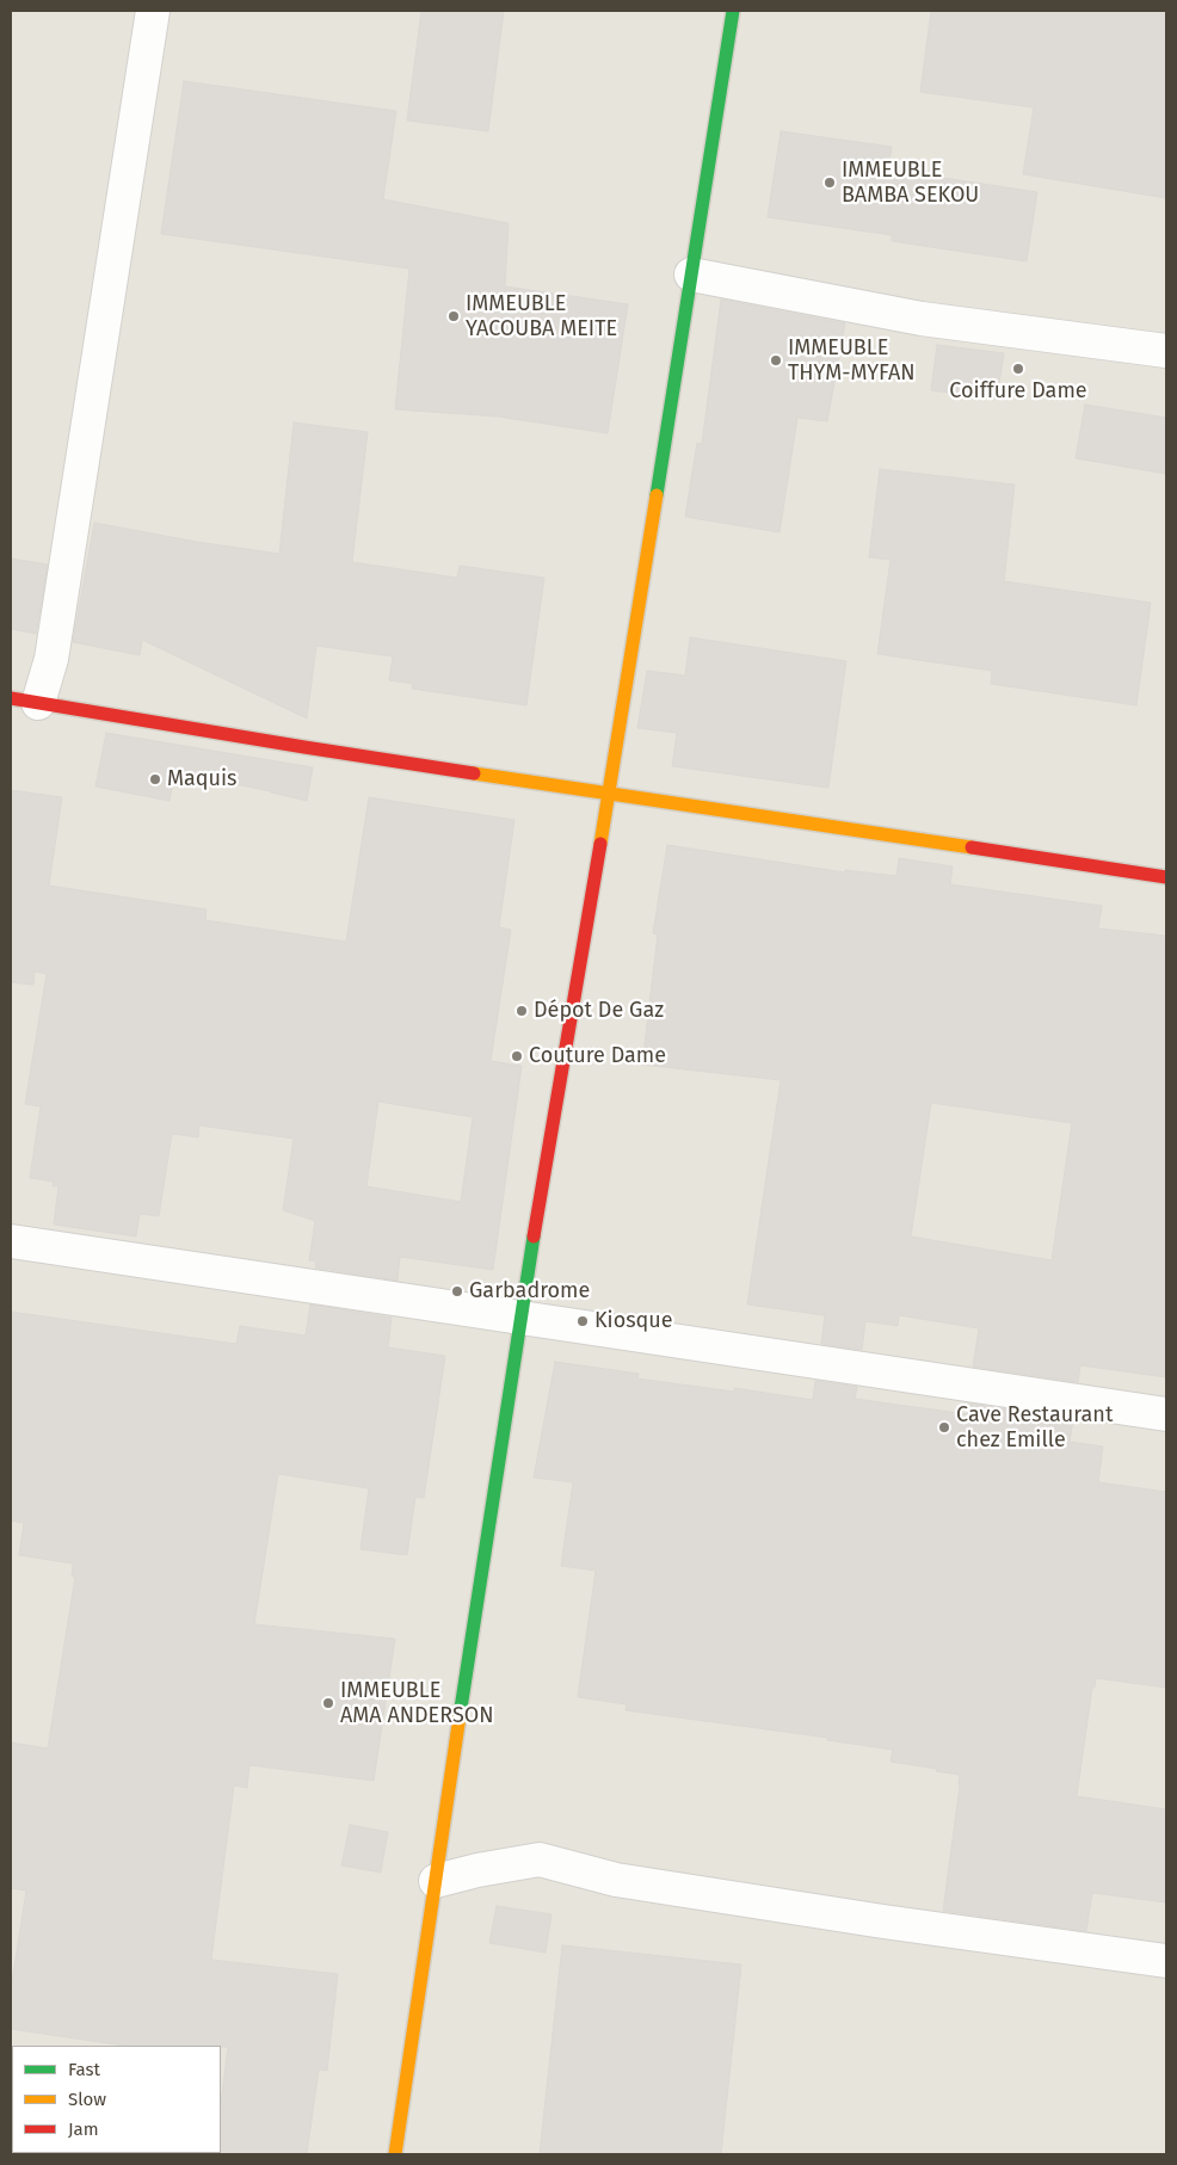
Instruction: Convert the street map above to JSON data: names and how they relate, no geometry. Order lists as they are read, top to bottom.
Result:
{
  "places": [
    "IMMEUBLE BAMBA SEKOU",
    "IMMEUBLE YACOUBA MEITE",
    "IMMEUBLE THYM-MYFAN",
    "Coiffure Dame",
    "Maquis",
    "Dépot De Gaz",
    "Couture Dame",
    "Garbadrome",
    "Kiosque",
    "Cave Restaurant chez Emille",
    "IMMEUBLE AMA ANDERSON"
  ],
  "legend": ["Fast", "Slow", "Jam"]
}
